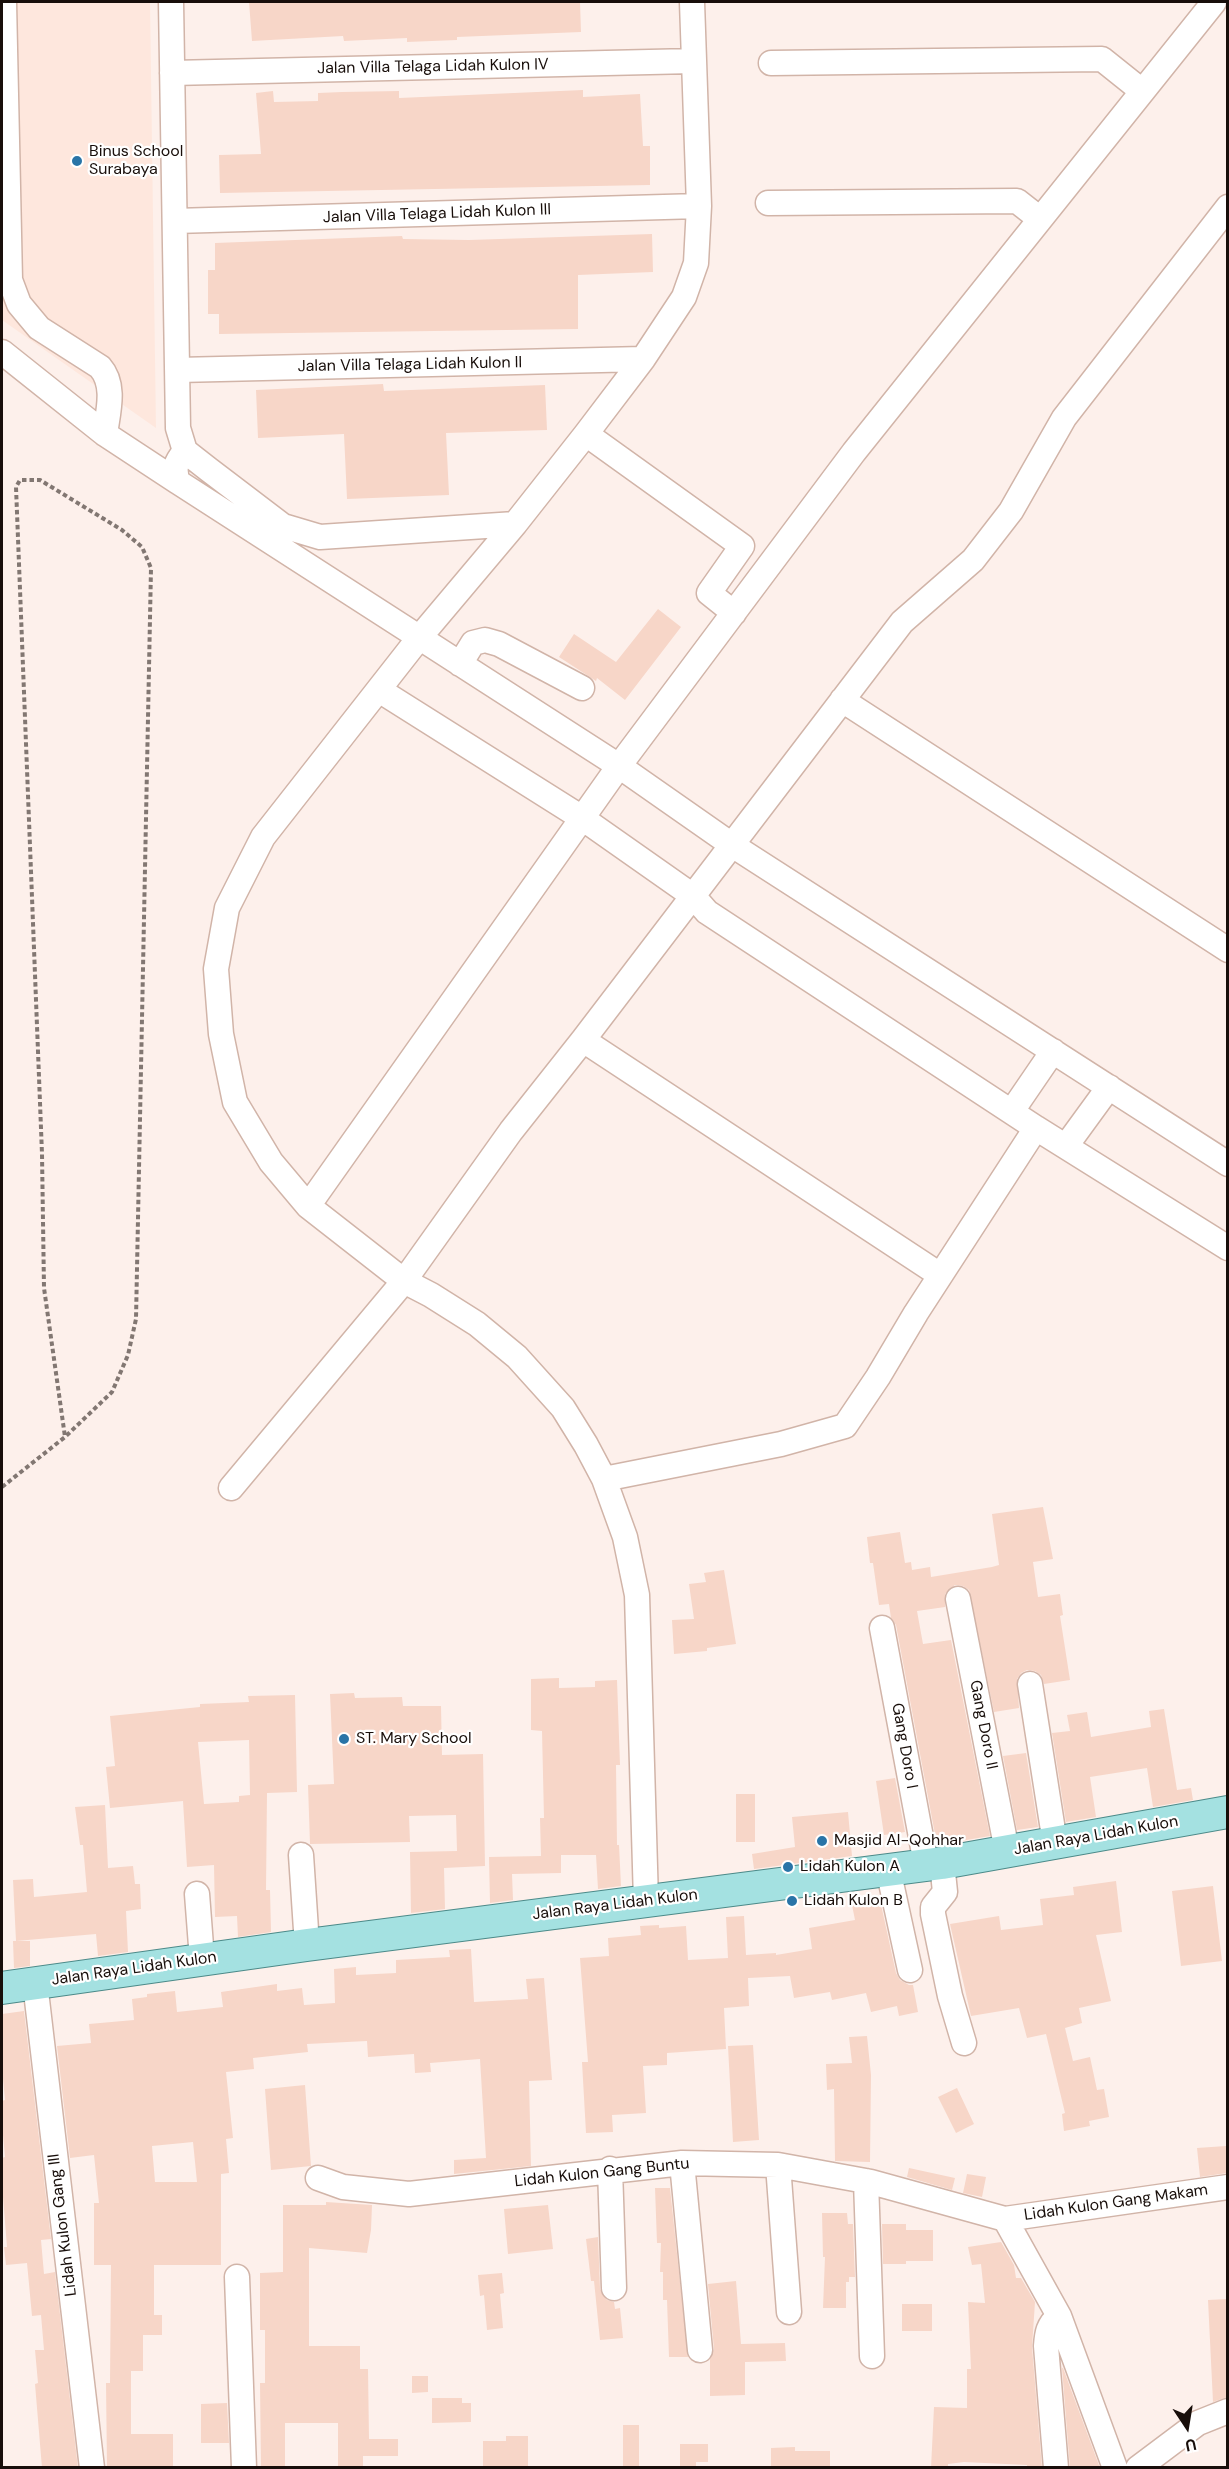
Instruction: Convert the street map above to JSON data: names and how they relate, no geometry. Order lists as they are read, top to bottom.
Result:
{
  "streets": {
    "main road": ["Jalan Raya Lidah Kulon"],
    "street": [
      "Jalan Villa Telaga Lidah Kulon IV",
      "Jalan Villa Telaga Lidah Kulon III",
      "Jalan Villa Telaga Lidah Kulon II",
      "Gang Doro II",
      "Gang Doro I",
      "Lidah Kulon Gang Buntu",
      "Lidah Kulon Gang Makam",
      "Lidah Kulon Gang III"
    ]
  },
  "crossings": [
    ["Gang Doro II", "Jalan Raya Lidah Kulon"],
    ["Gang Doro I", "Jalan Raya Lidah Kulon"],
    ["Jalan Raya Lidah Kulon", "Lidah Kulon Gang III"],
    ["Lidah Kulon Gang Buntu", "Lidah Kulon Gang Makam"]
  ],
  "places": [
    "Binus School Surabaya",
    "ST. Mary School",
    "Masjid Al-Qohhar",
    "Lidah Kulon A",
    "Lidah Kulon B"
  ],
  "north": "bottom"
}
